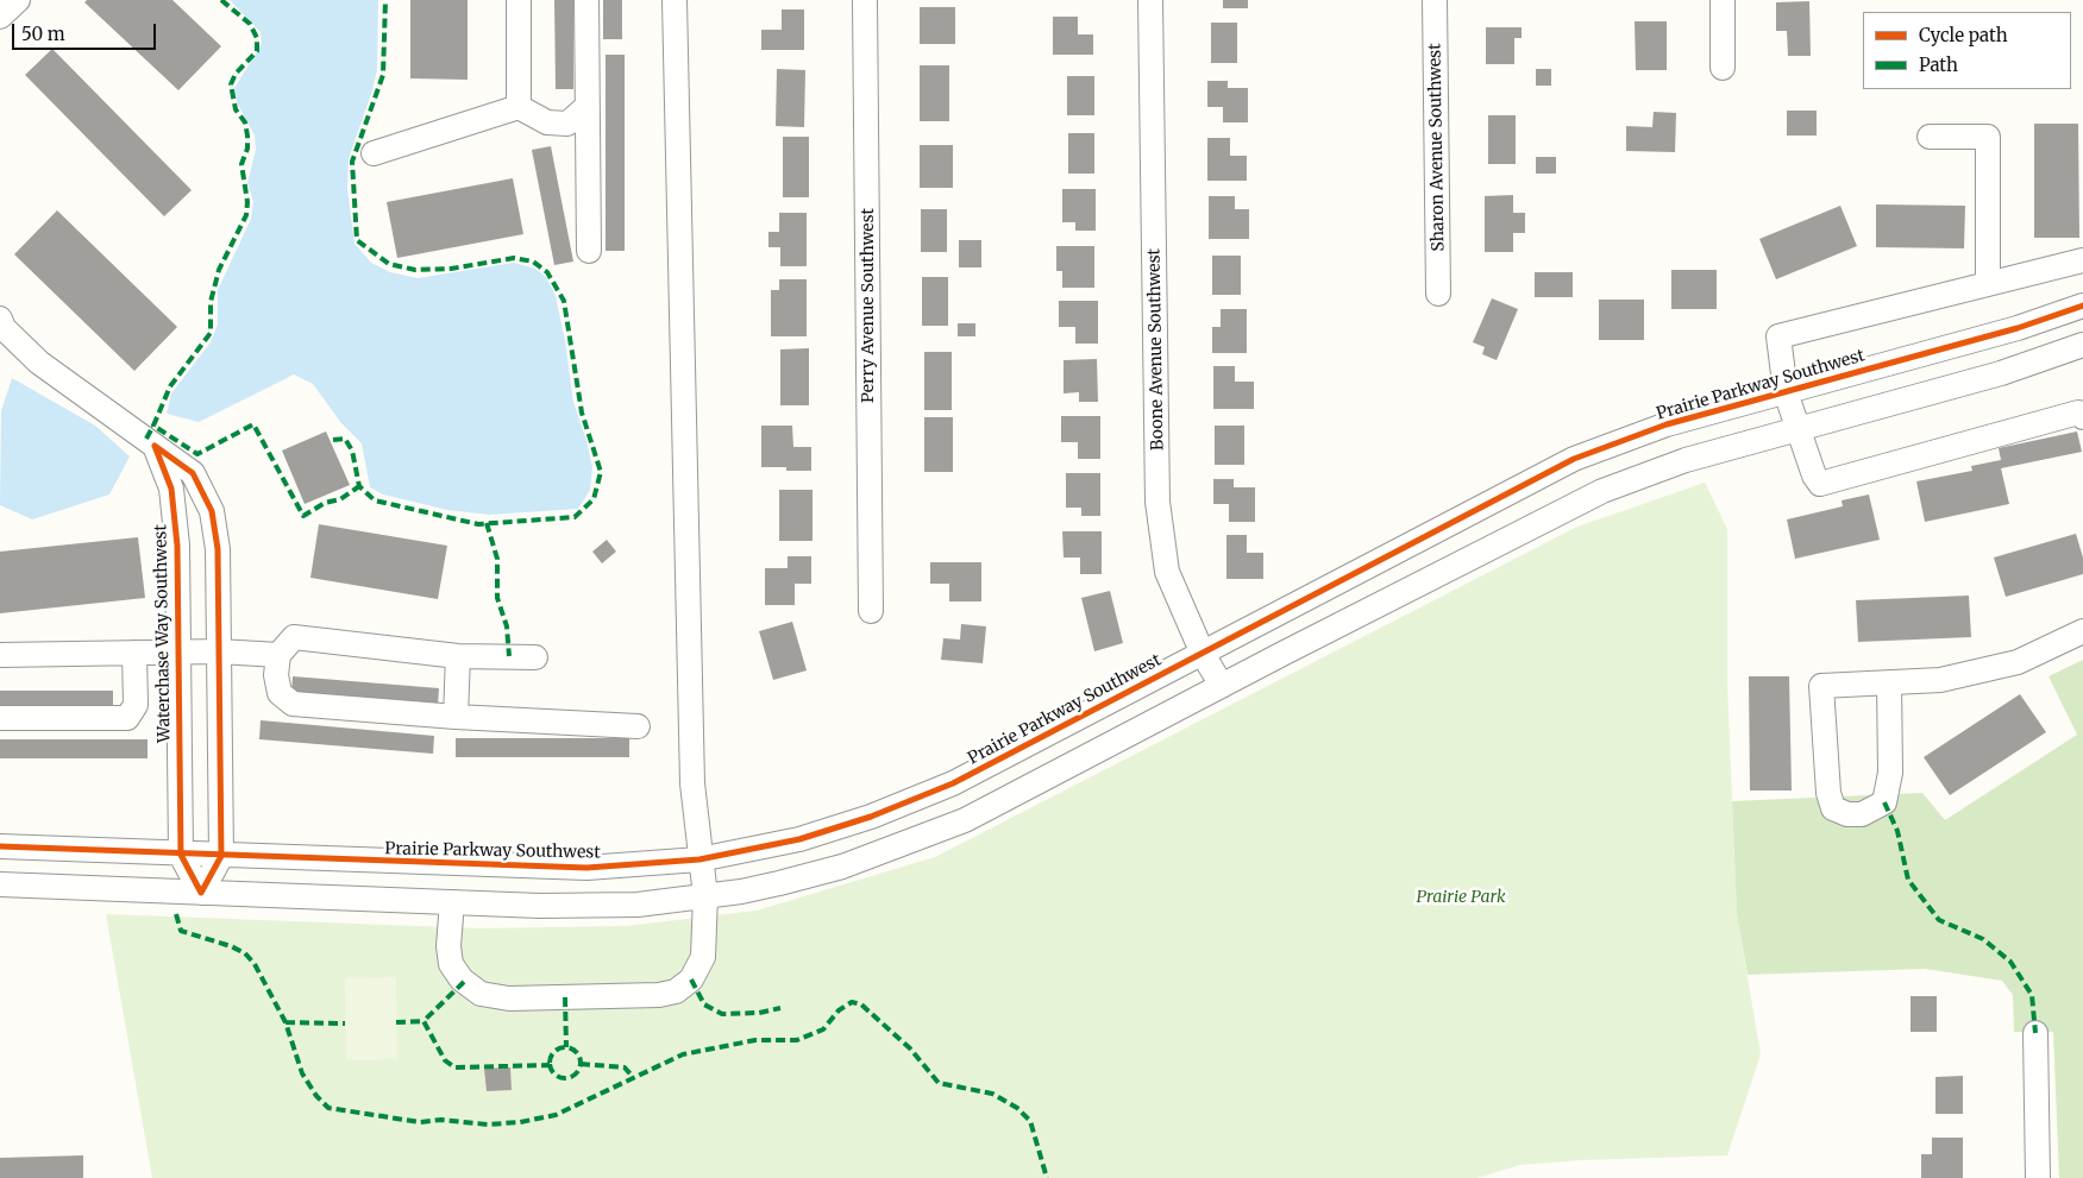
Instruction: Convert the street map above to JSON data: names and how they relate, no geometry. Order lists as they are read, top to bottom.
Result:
{
  "streets": {
    "street": [
      "Sharon Avenue Southwest",
      "Perry Avenue Southwest",
      "Boone Avenue Southwest",
      "Prairie Parkway Southwest",
      "Waterchase Way Southwest"
    ]
  },
  "crossings": [
    ["Boone Avenue Southwest", "Prairie Parkway Southwest"],
    ["Prairie Parkway Southwest", "Waterchase Way Southwest"]
  ],
  "parks": ["Prairie Park"],
  "legend": ["Cycle path", "Path"],
  "scale_bar": "50 m"
}
